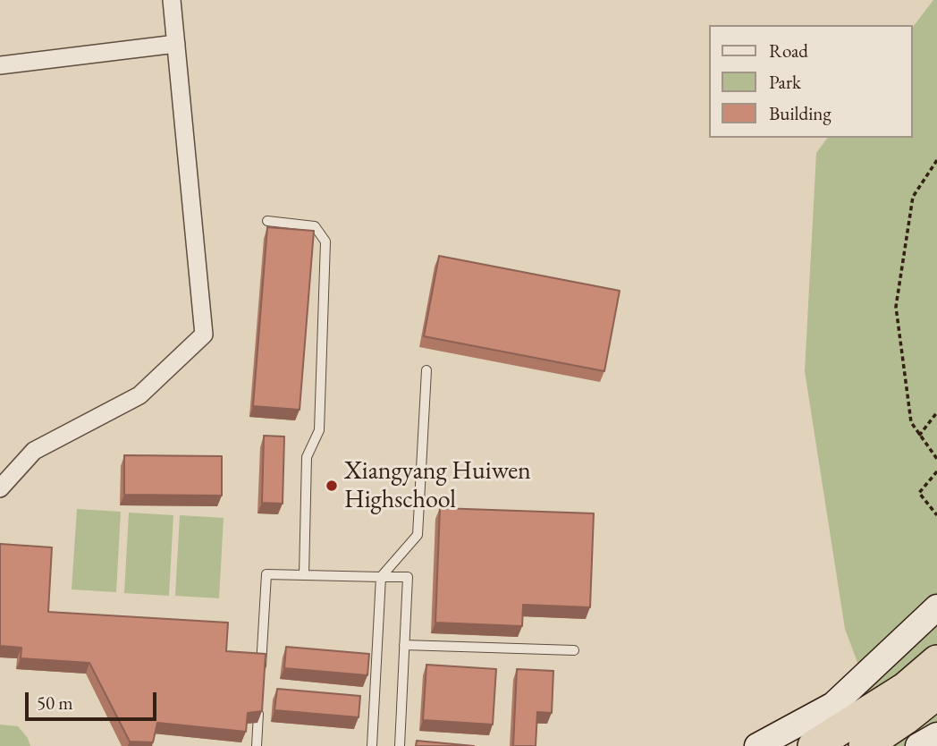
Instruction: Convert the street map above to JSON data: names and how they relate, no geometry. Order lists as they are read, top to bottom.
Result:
{
  "places": ["Xiangyang Huiwen Highschool"],
  "legend": ["Road", "Park", "Building"],
  "scale_bar": "50 m"
}
